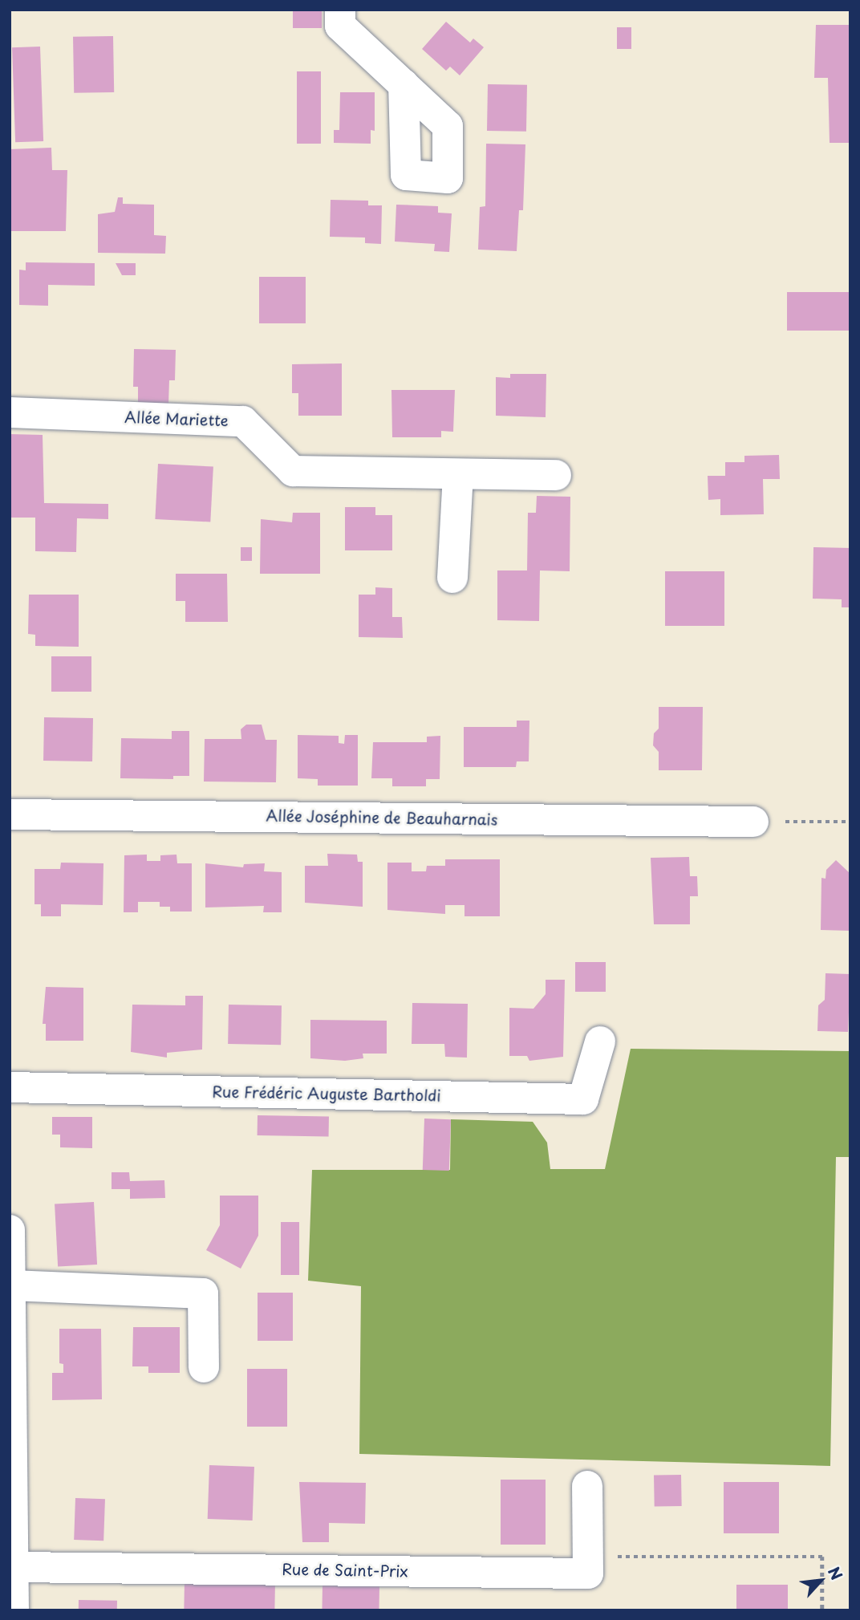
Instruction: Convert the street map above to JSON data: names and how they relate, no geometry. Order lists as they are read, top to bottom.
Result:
{
  "streets": {
    "street": [
      "Allée Mariette",
      "Allée Joséphine de Beauharnais",
      "Rue Frédéric Auguste Bartholdi",
      "Rue de Saint-Prix"
    ]
  },
  "north": "top right"
}
